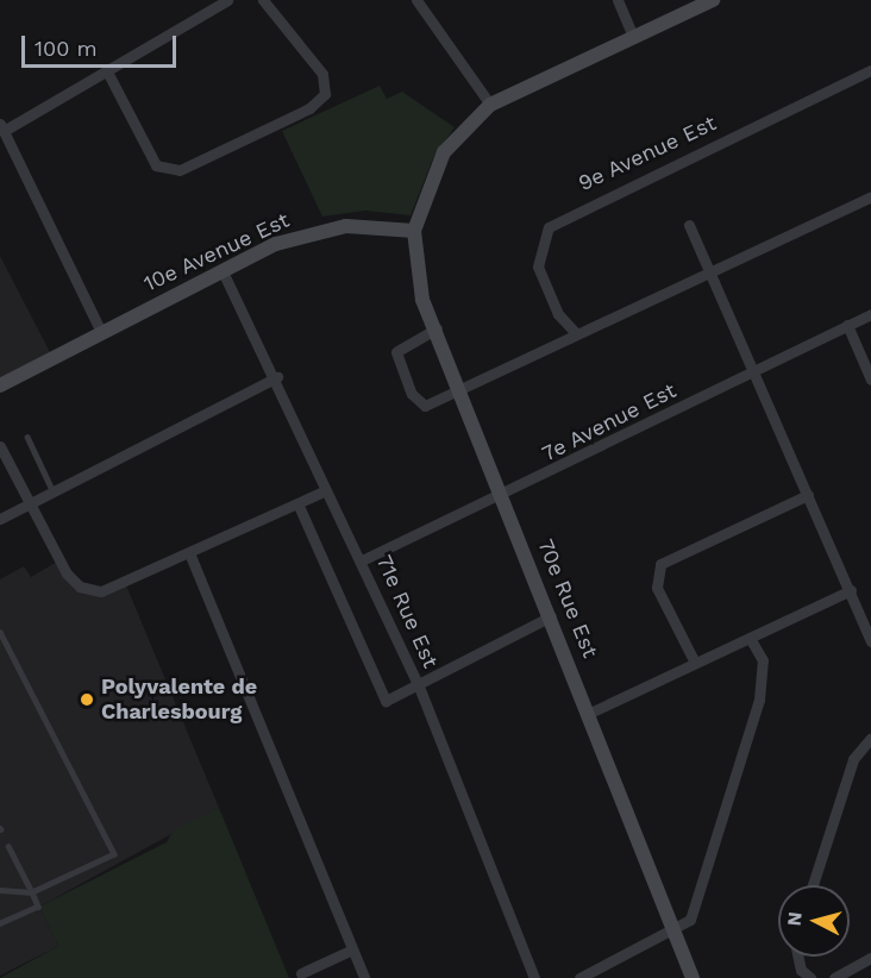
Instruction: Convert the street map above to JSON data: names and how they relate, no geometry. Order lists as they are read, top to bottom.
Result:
{
  "streets": {
    "street": [
      "9e Avenue Est",
      "10e Avenue Est",
      "7e Avenue Est",
      "70e Rue Est",
      "71e Rue Est"
    ]
  },
  "crossings": [
    ["10e Avenue Est", "70e Rue Est"],
    ["10e Avenue Est", "71e Rue Est"],
    ["7e Avenue Est", "70e Rue Est"],
    ["7e Avenue Est", "71e Rue Est"]
  ],
  "places": ["Polyvalente de Charlesbourg"],
  "scale_bar": "100 m",
  "north": "left"
}
